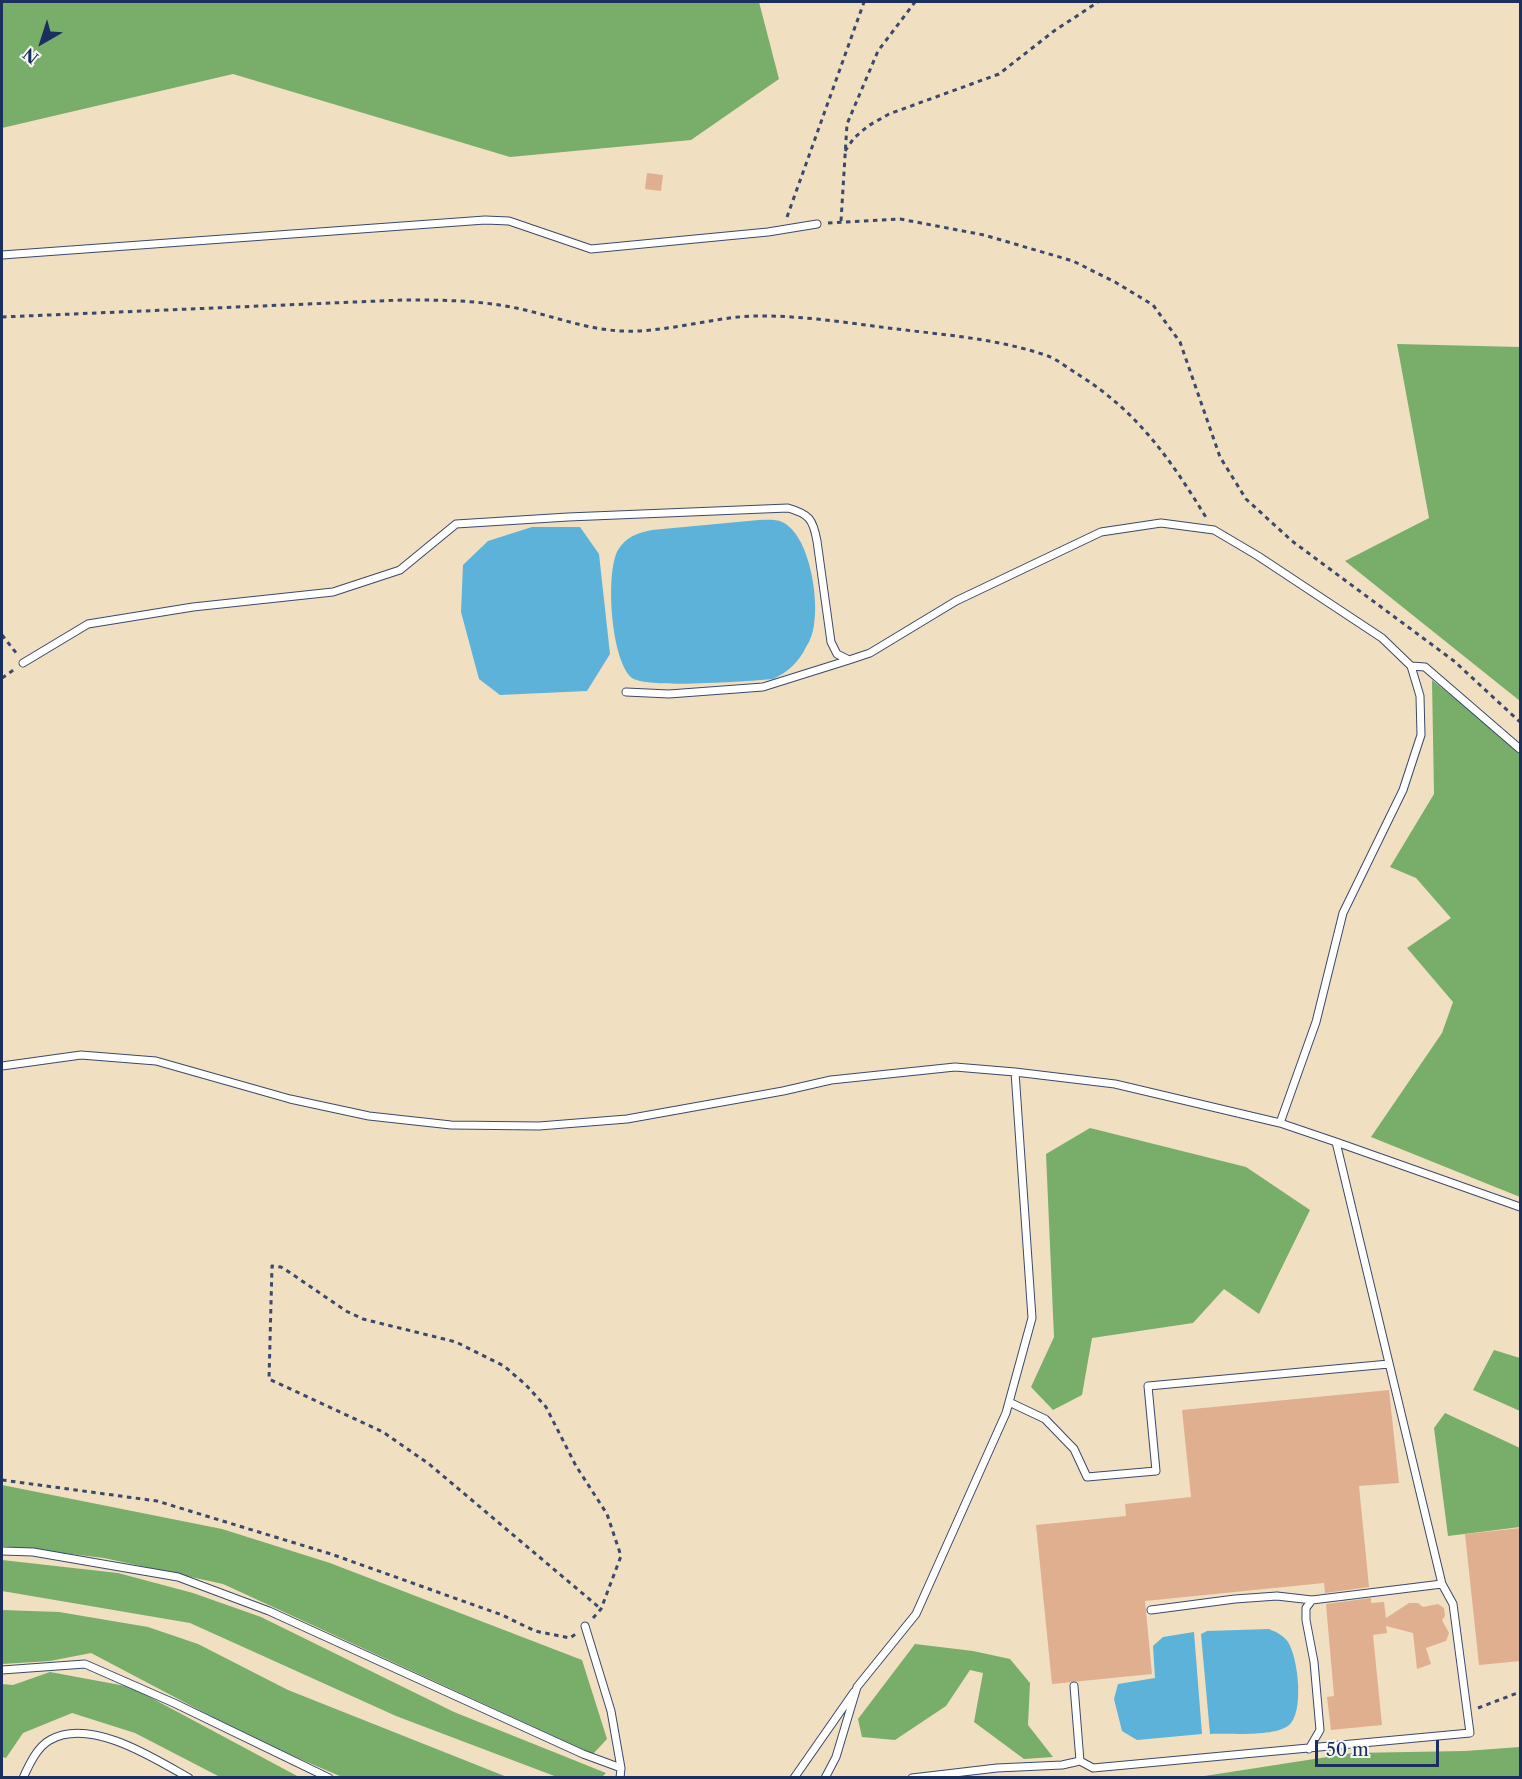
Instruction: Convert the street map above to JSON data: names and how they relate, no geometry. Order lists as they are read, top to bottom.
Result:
{
  "scale_bar": "50 m",
  "north": "bottom left"
}
